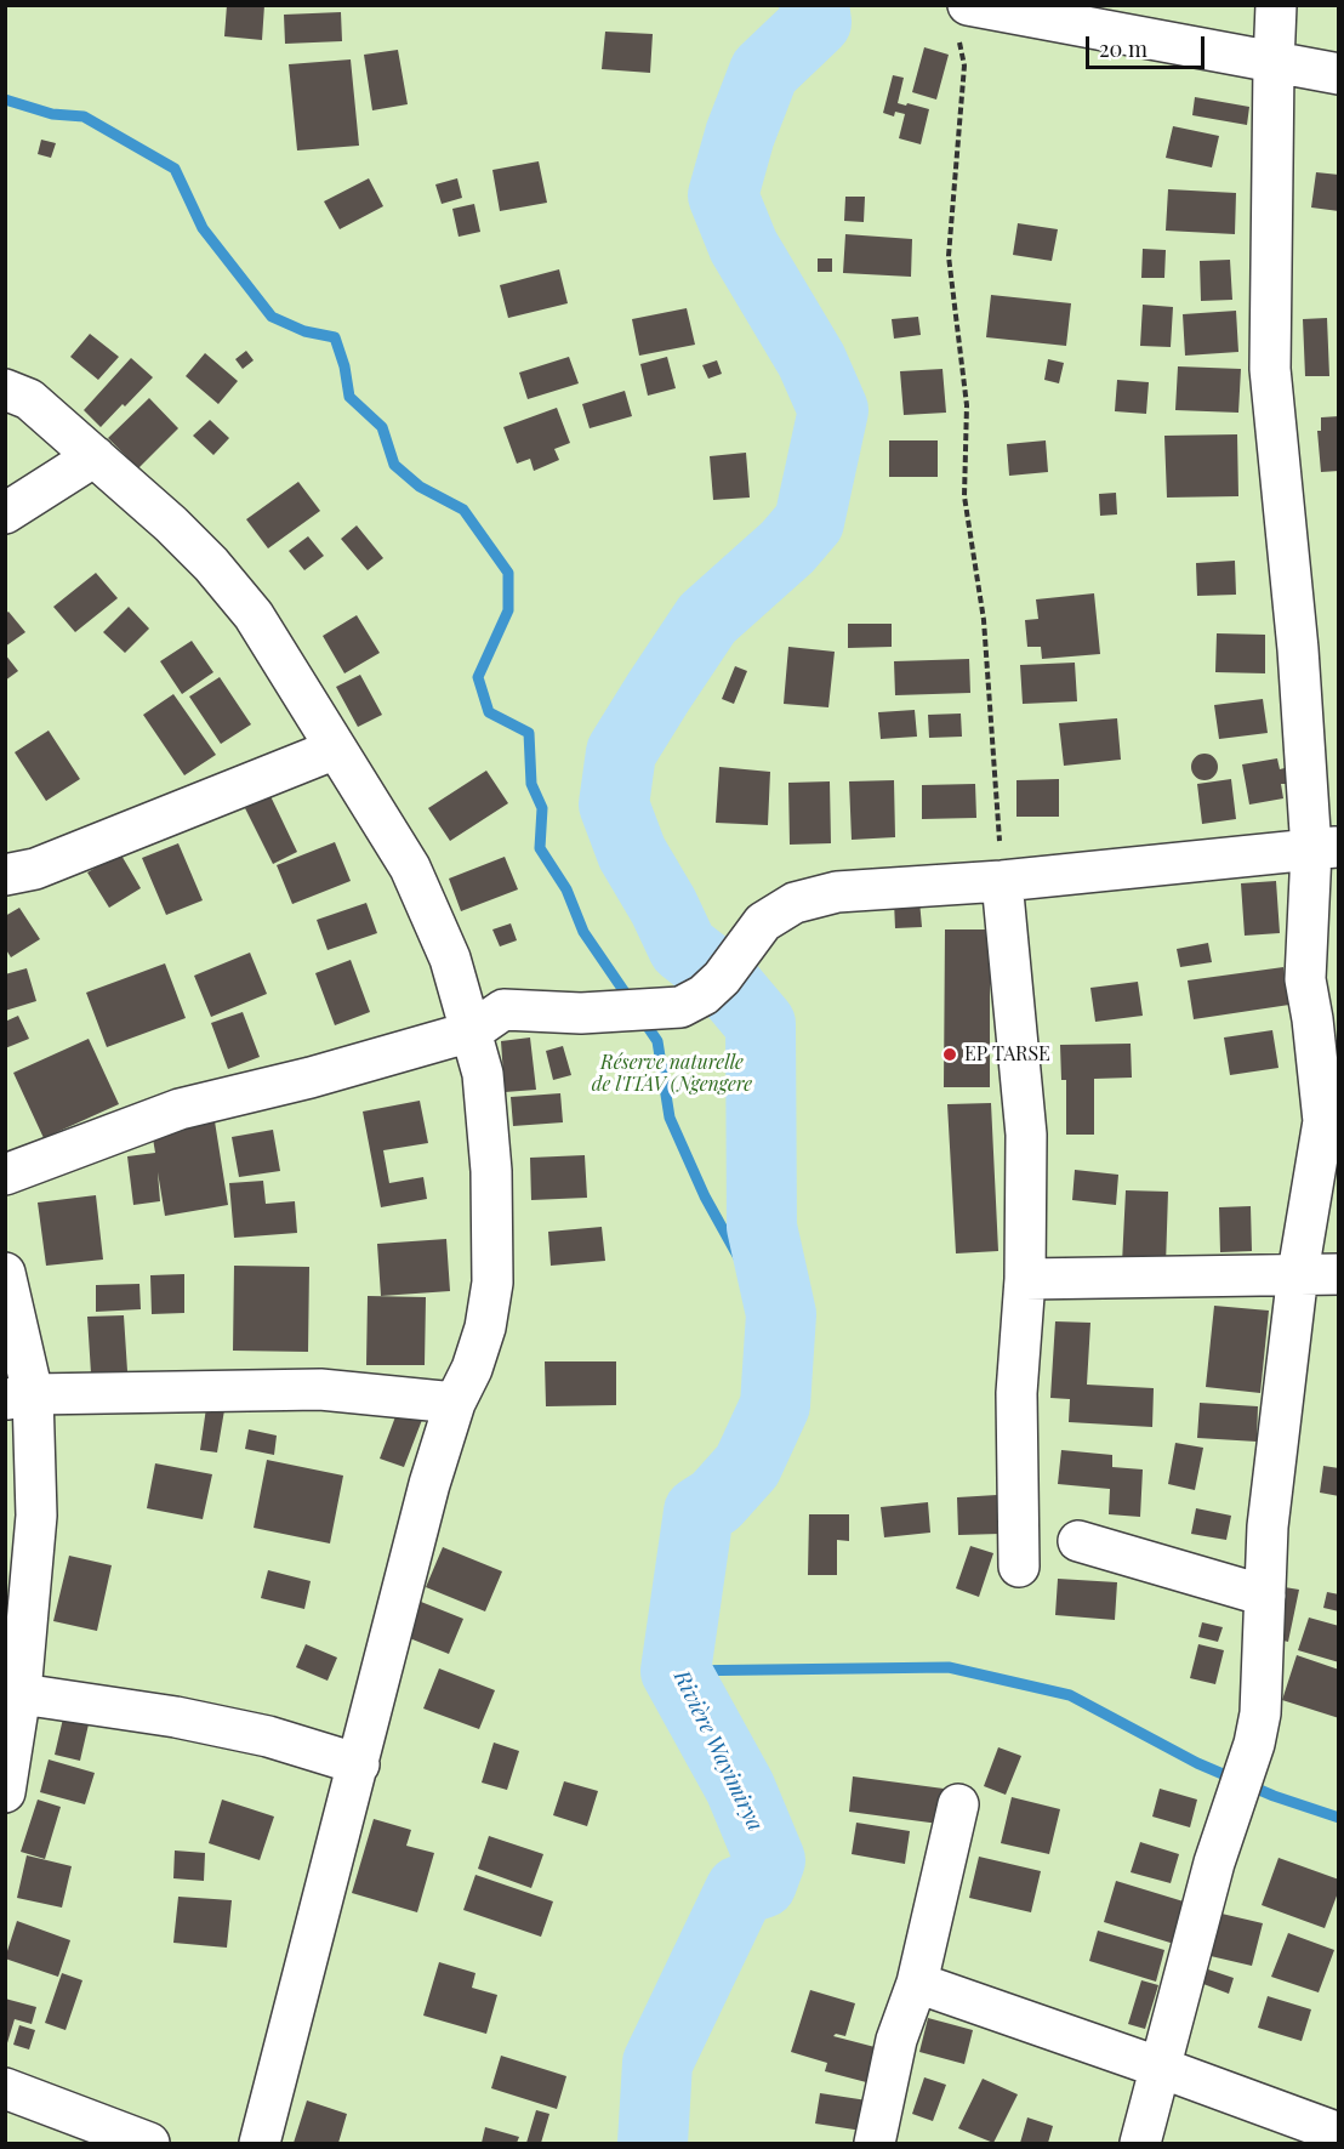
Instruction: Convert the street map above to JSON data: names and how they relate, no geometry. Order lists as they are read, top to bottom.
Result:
{
  "water": ["Rivière Wayimirya"],
  "parks": ["Réserve naturelle de l'ITAV (Ngengere"],
  "places": ["EP TARSE"],
  "scale_bar": "20 m"
}
